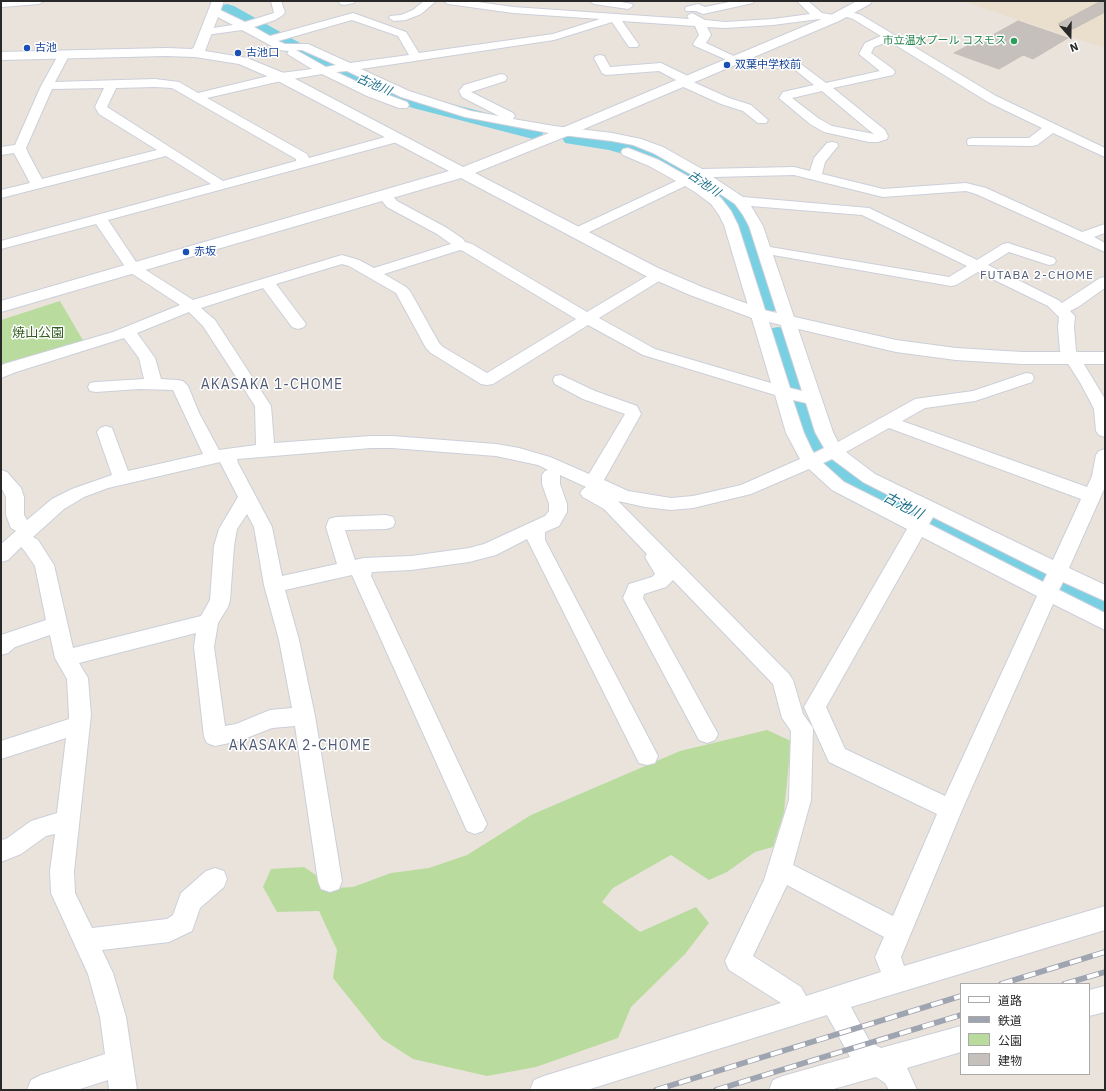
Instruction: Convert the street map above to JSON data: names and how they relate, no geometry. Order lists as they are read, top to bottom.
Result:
{
  "districts": ["FUTABA 2-CHOME", "AKASAKA 1-CHOME", "AKASAKA 2-CHOME"],
  "water": ["古池川"],
  "parks": ["焼山公園"],
  "places": [
    "市立温水プール コスモス",
    "古池",
    "古池口",
    "双葉中学校前",
    "赤坂"
  ],
  "legend": [
    "道路",
    "鉄道",
    "公園",
    "建物"
  ],
  "north": "bottom"
}
